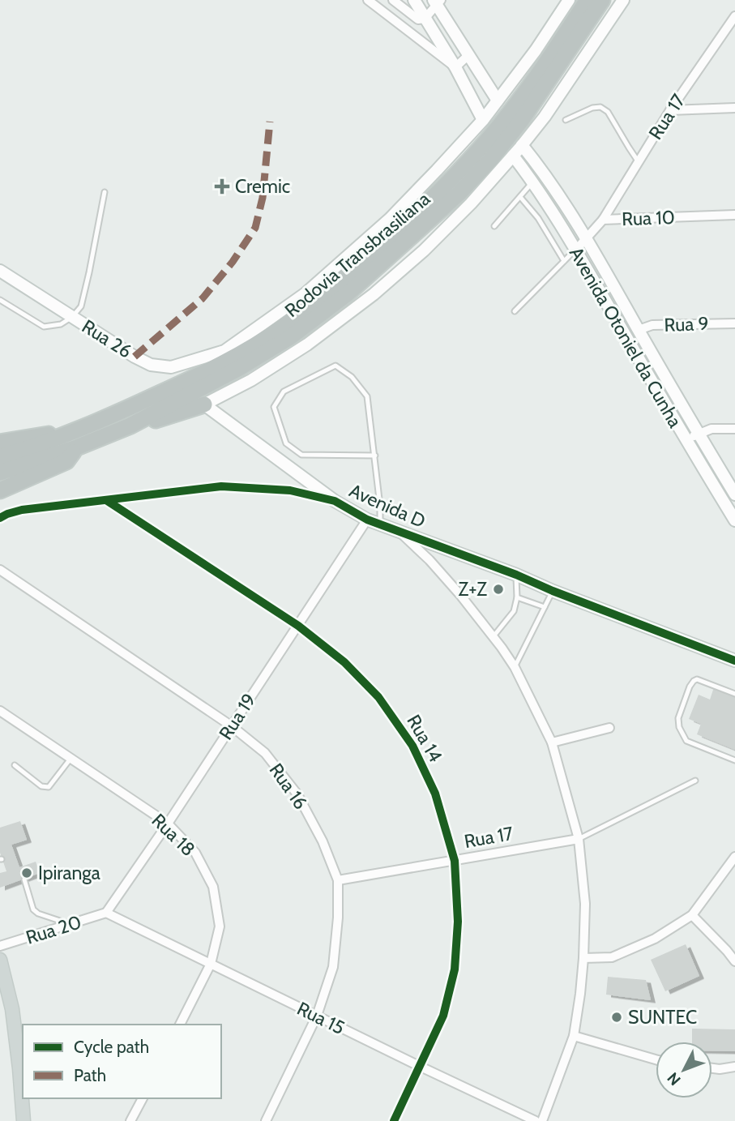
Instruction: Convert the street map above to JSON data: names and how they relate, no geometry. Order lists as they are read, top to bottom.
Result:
{
  "streets": {
    "highway": ["Rodovia Transbrasiliana"],
    "main road": ["Avenida Otoniel da Cunha", "Rua 26", "Avenida D"],
    "street": [
      "Rua 17",
      "Rua 10",
      "Rua 9",
      "Rua 19",
      "Rua 14",
      "Rua 16",
      "Rua 18",
      "Rua 20",
      "Rua 15"
    ]
  },
  "crossings": [
    ["Rua 17", "Rua 10"],
    ["Rua 17", "Rua 14"],
    ["Rua 17", "Rua 16"],
    ["Rua 10", "Avenida Otoniel da Cunha"],
    ["Rodovia Transbrasiliana", "Avenida Otoniel da Cunha"],
    ["Rodovia Transbrasiliana", "Rua 26"],
    ["Rua 9", "Avenida Otoniel da Cunha"],
    ["Avenida D", "Rua 19"],
    ["Avenida D", "Rua 14"],
    ["Rua 19", "Rua 14"],
    ["Rua 19", "Rua 16"],
    ["Rua 19", "Rua 18"],
    ["Rua 19", "Rua 20"],
    ["Rua 19", "Rua 15"],
    ["Rua 14", "Rua 15"],
    ["Rua 16", "Rua 15"],
    ["Rua 18", "Rua 15"],
    ["Rua 20", "Rua 15"]
  ],
  "places": {
    "health": ["Cremic"],
    "other": ["Z+Z", "Ipiranga", "SUNTEC"]
  },
  "legend": ["Cycle path", "Path"],
  "north": "bottom left"
}
